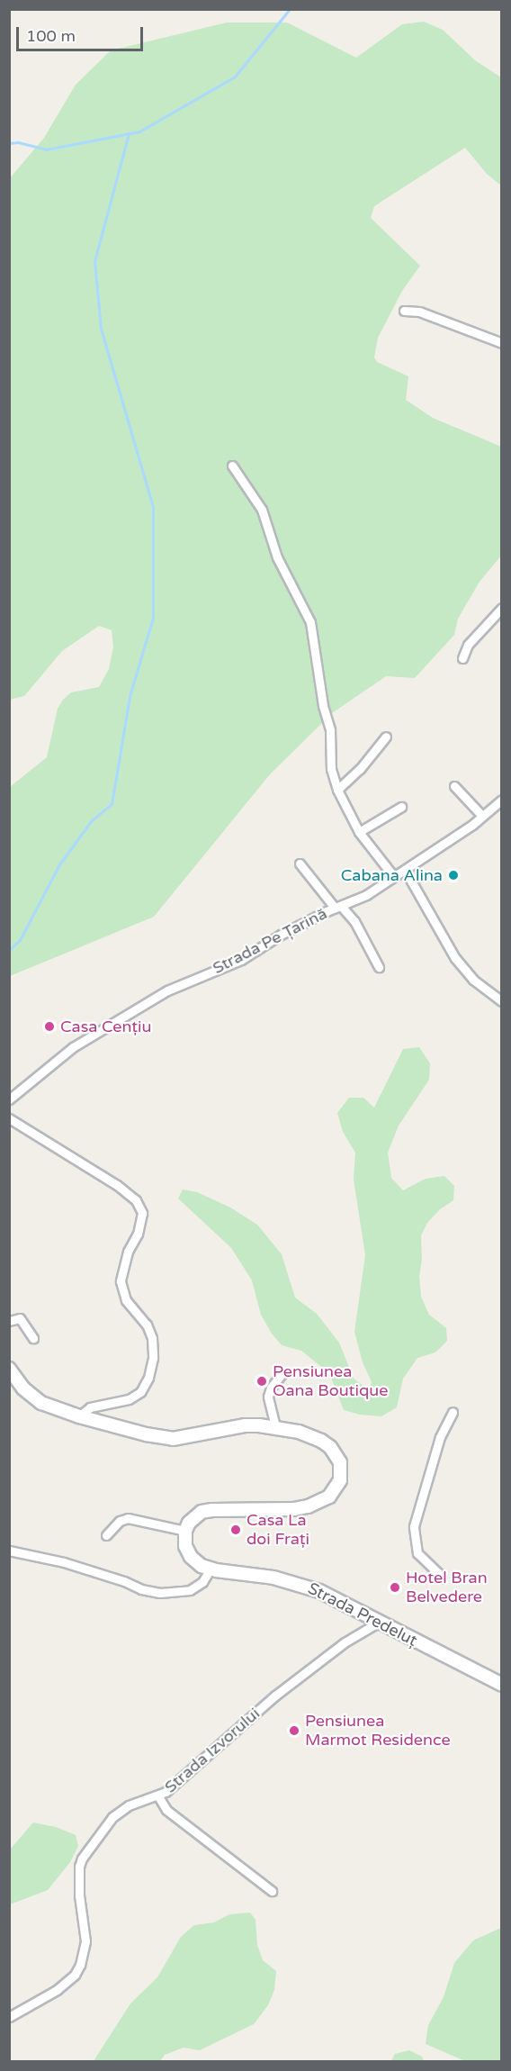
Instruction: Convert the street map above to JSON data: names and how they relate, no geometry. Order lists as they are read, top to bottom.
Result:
{
  "streets": {
    "main road": ["Strada Predeluț"],
    "street": ["Strada Pe Țarină", "Strada Izvorului"]
  },
  "crossings": [
    ["Strada Predeluț", "Strada Izvorului"]
  ],
  "places": [
    "Cabana Alina",
    "Casa Cențiu",
    "Pensiunea Oana Boutique",
    "Casa La doi Frați",
    "Hotel Bran Belvedere",
    "Pensiunea Marmot Residence"
  ],
  "scale_bar": "100 m"
}
